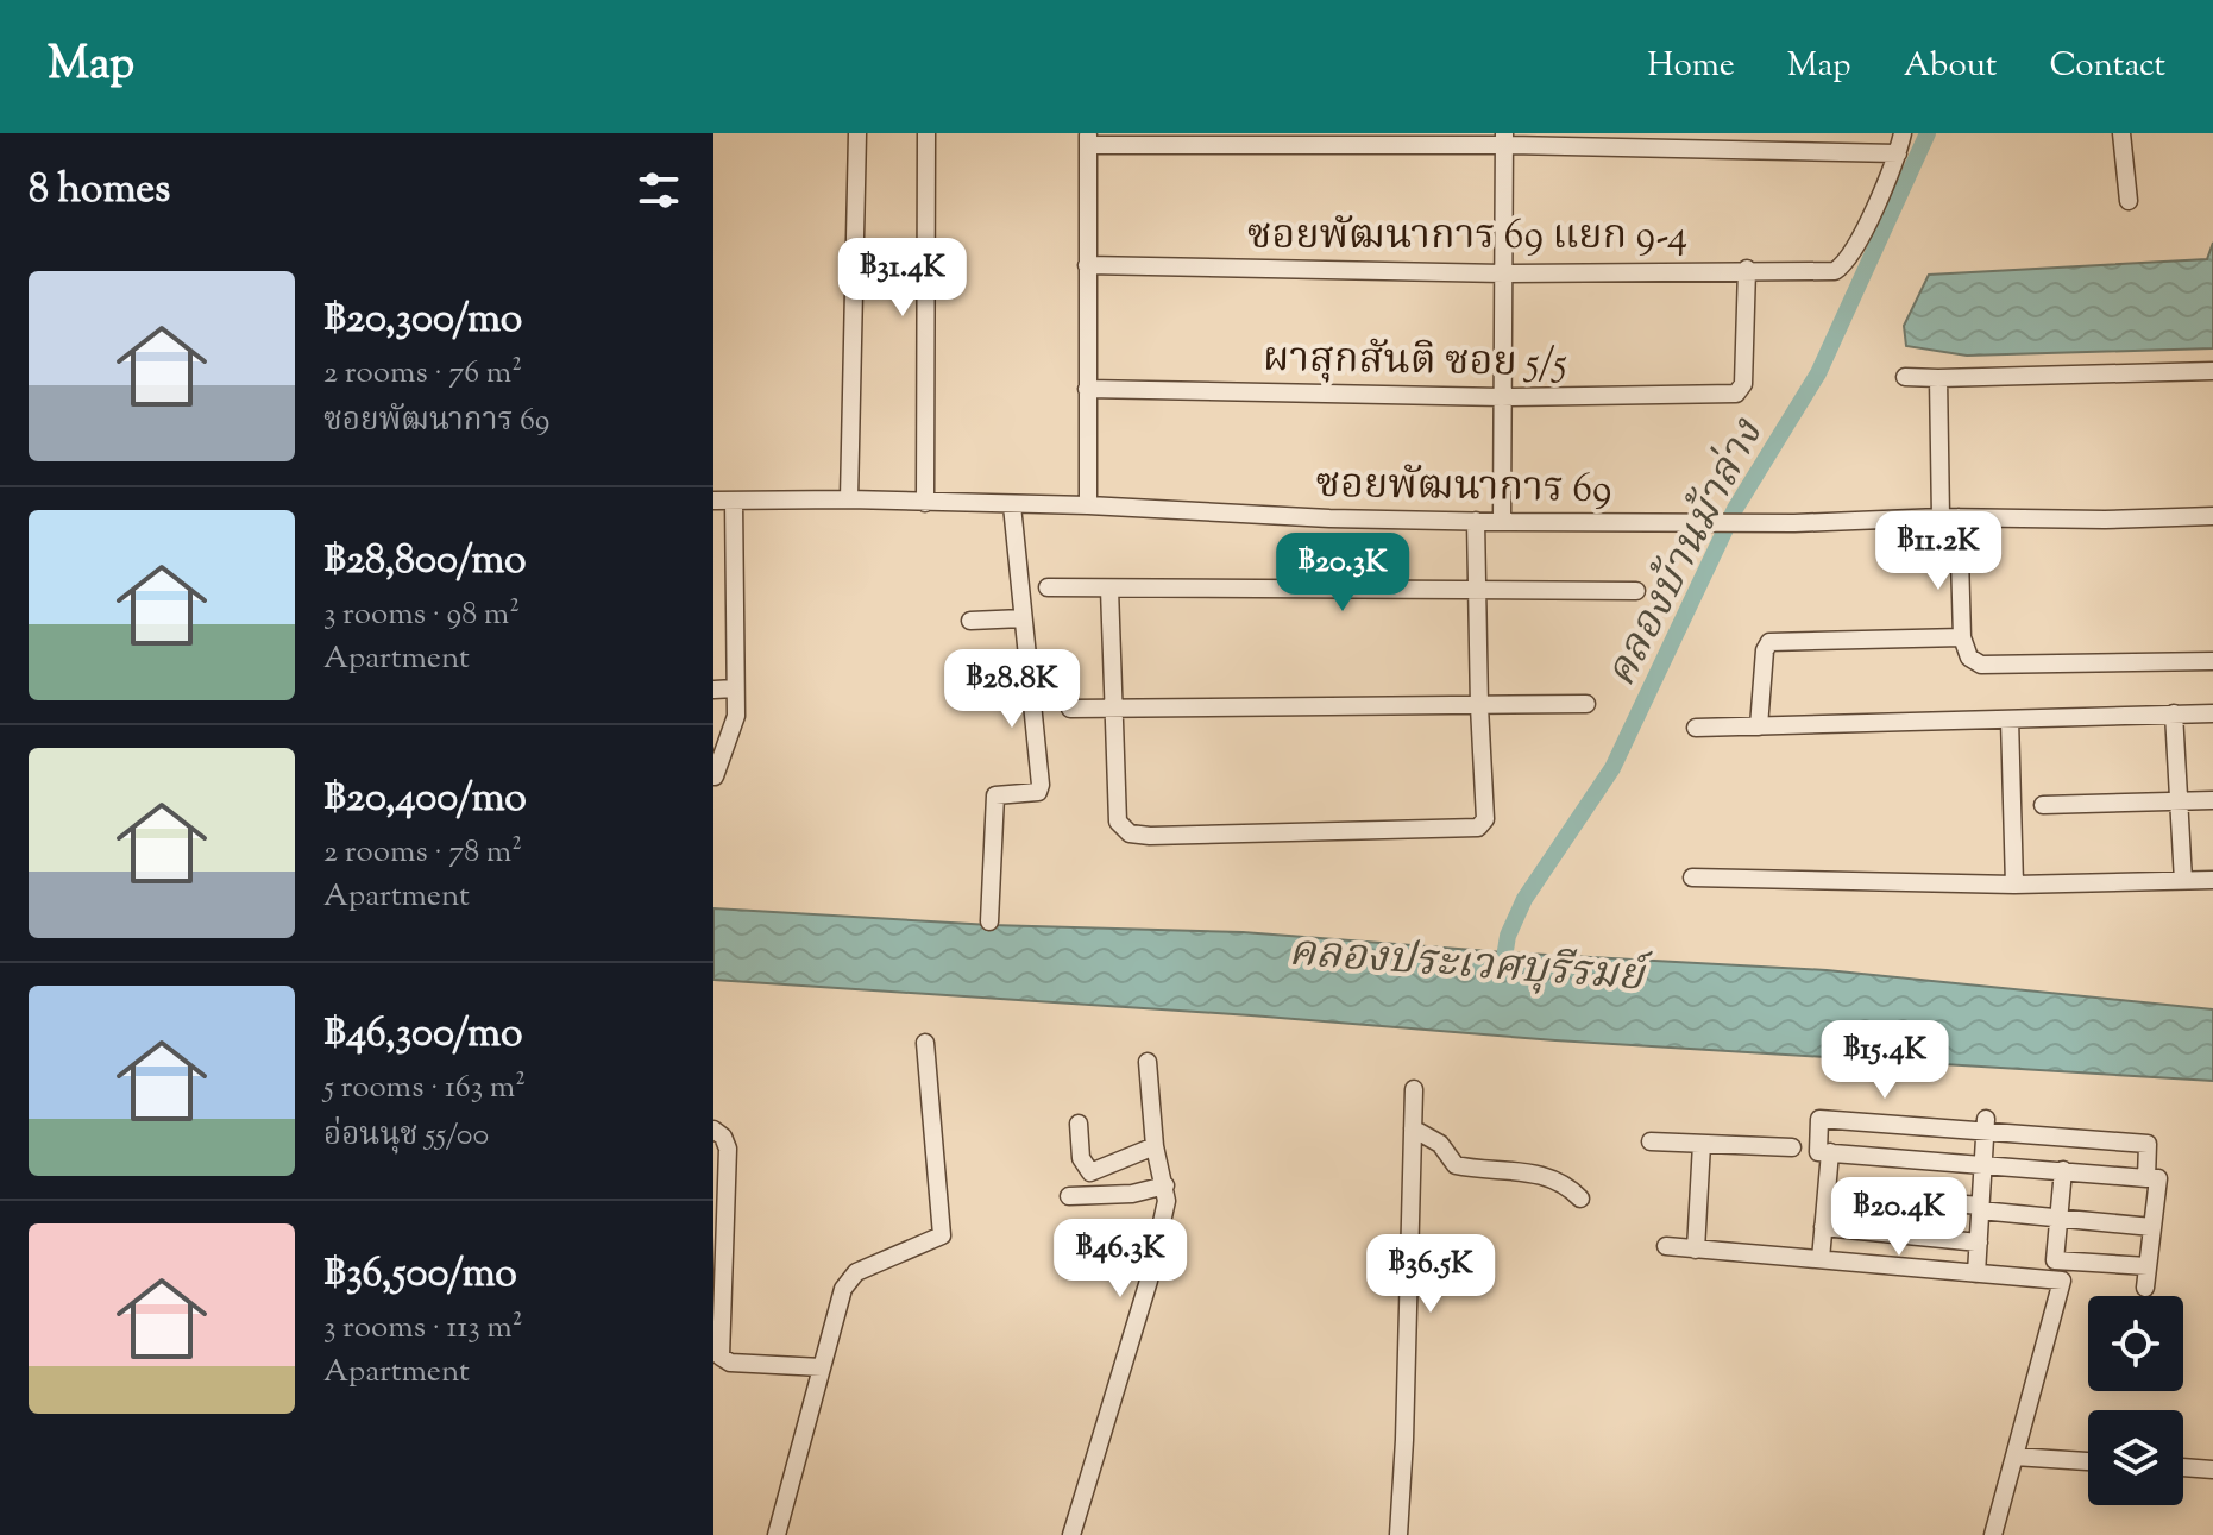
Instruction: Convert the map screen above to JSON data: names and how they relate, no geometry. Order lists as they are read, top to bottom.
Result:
{
  "streets": {
    "street": ["ซอยพัฒนาการ 69 แยก 9-4", "ผาสุกสันติ ซอย 5/5", "ซอยพัฒนาการ 69"]
  },
  "crossings": [
    ["ซอยพัฒนาการ 69 แยก 9-4", "ผาสุกสันติ ซอย 5/5"]
  ],
  "water": ["คลองบ้านม้าล่าง", "คลองประเวศบุรีรมย์"],
  "page": {
    "header": "Map",
    "nav": [
      "Home",
      "Map",
      "About",
      "Contact"
    ],
    "heading": "8 homes",
    "price": [
      "฿31.4K",
      "฿11.2K",
      "฿20.3K",
      "฿28.8K",
      "฿15.4K",
      "฿20.4K",
      "฿46.3K",
      "฿36.5K"
    ],
    "list": [
      {
        "name": "฿20,300/mo",
        "note": "2 rooms · 76 m² · ซอยพัฒนาการ 69"
      },
      {
        "name": "฿28,800/mo",
        "note": "3 rooms · 98 m² · Apartment"
      },
      {
        "name": "฿20,400/mo",
        "note": "2 rooms · 78 m² · Apartment"
      },
      {
        "name": "฿46,300/mo",
        "note": "5 rooms · 163 m² · อ่อนนุช 55/00"
      },
      {
        "name": "฿36,500/mo",
        "note": "3 rooms · 113 m² · Apartment"
      }
    ]
  }
}
